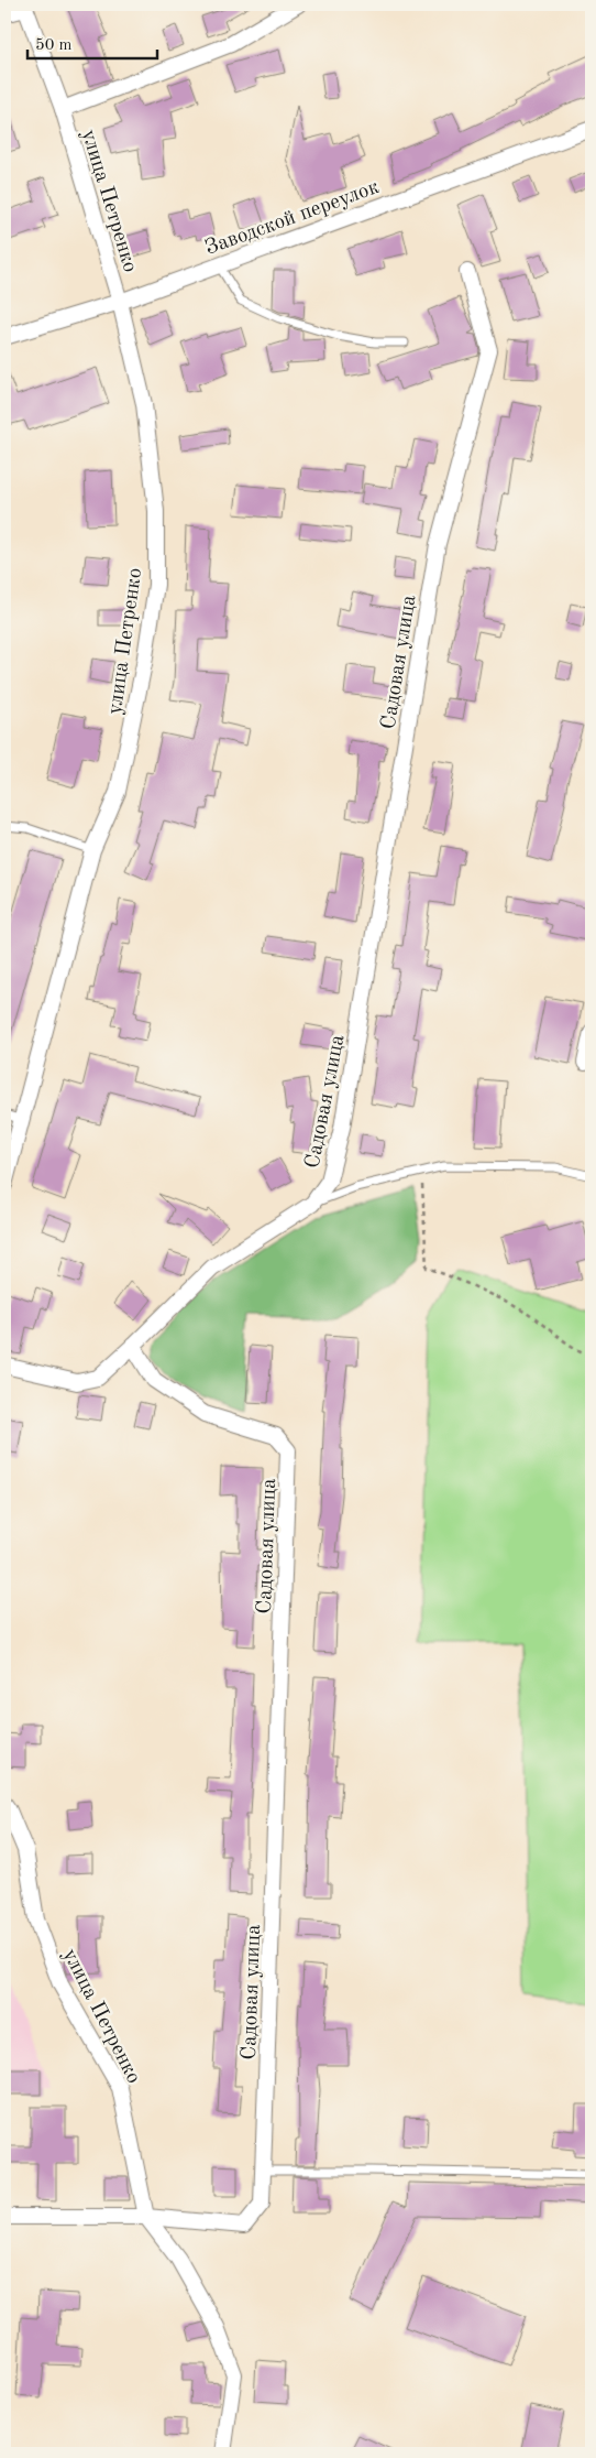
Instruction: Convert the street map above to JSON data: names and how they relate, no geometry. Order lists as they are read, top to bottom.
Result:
{
  "streets": {
    "street": ["улица Петренко", "Заводской переулок", "Садовая улица"]
  },
  "crossings": [
    ["улица Петренко", "Заводской переулок"],
    ["улица Петренко", "Садовая улица"]
  ],
  "scale_bar": "50 m"
}
